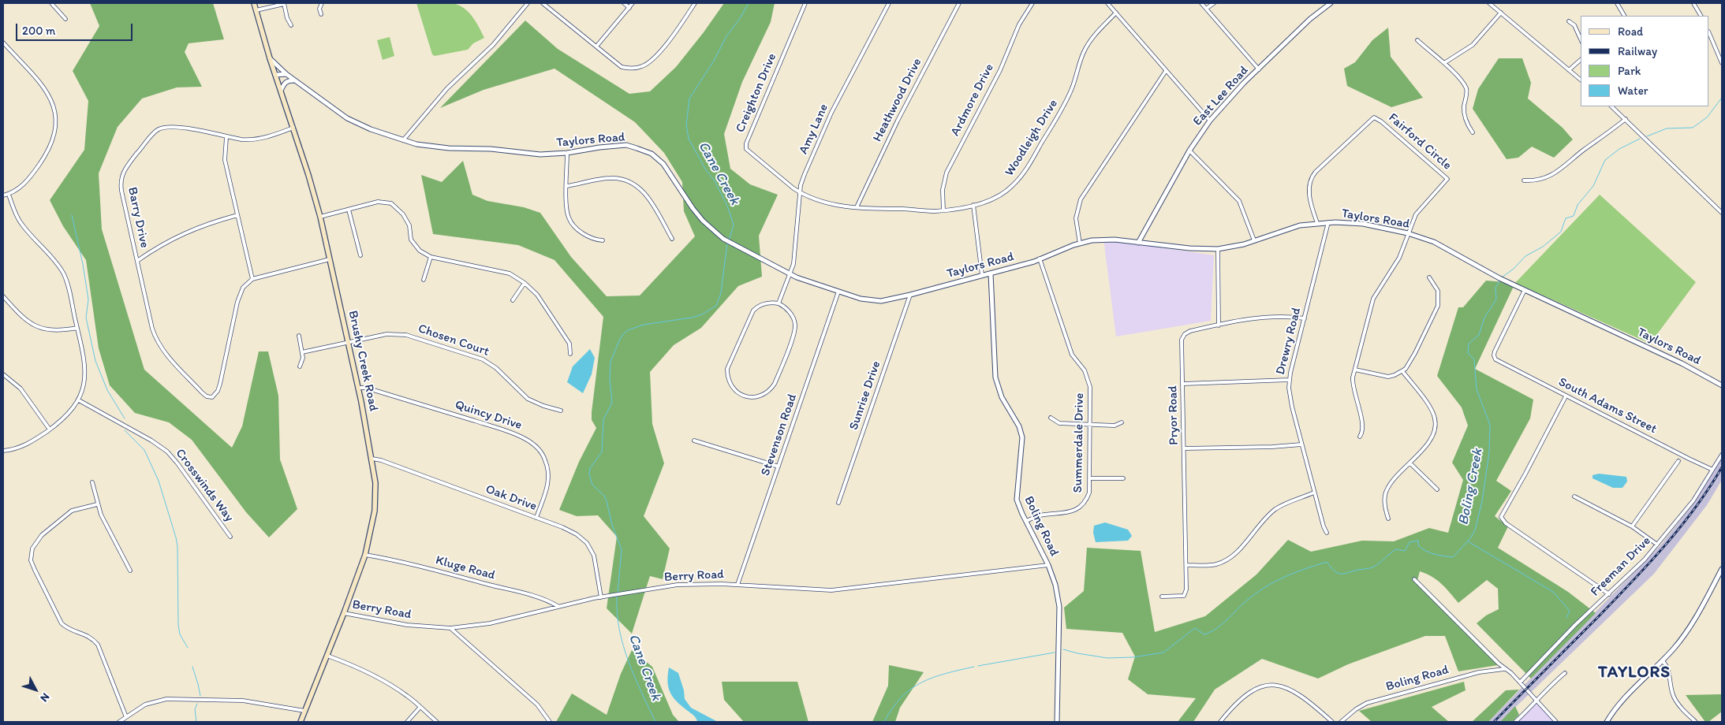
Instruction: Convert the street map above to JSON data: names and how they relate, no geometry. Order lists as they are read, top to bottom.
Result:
{
  "streets": {
    "main road": ["Brushy Creek Road"],
    "street": [
      "Creighton Drive",
      "East Lee Road",
      "Heathwood Drive",
      "Ardmore Drive",
      "Amy Lane",
      "Woodleigh Drive",
      "Taylors Road",
      "Fairford Circle",
      "Barry Drive",
      "Chosen Court",
      "Drewry Road",
      "Sunrise Drive",
      "South Adams Street",
      "Quincy Drive",
      "Pryor Road",
      "Stevenson Road",
      "Summerdale Drive",
      "Crosswinds Way",
      "Oak Drive",
      "Boling Road",
      "Freeman Drive",
      "Kluge Road",
      "Berry Road"
    ]
  },
  "crossings": [
    ["Creighton Drive", "Amy Lane"],
    ["Creighton Drive", "Woodleigh Drive"],
    ["East Lee Road", "Taylors Road"],
    ["Heathwood Drive", "Woodleigh Drive"],
    ["Ardmore Drive", "Woodleigh Drive"],
    ["Amy Lane", "Woodleigh Drive"],
    ["Amy Lane", "Taylors Road"],
    ["Taylors Road", "Fairford Circle"],
    ["Taylors Road", "Drewry Road"],
    ["Taylors Road", "Brushy Creek Road"],
    ["Taylors Road", "Sunrise Drive"],
    ["Taylors Road", "South Adams Street"],
    ["Taylors Road", "Stevenson Road"],
    ["Taylors Road", "Summerdale Drive"],
    ["Taylors Road", "Boling Road"],
    ["Barry Drive", "Brushy Creek Road"],
    ["Chosen Court", "Brushy Creek Road"],
    ["Drewry Road", "Pryor Road"],
    ["Brushy Creek Road", "Quincy Drive"],
    ["Brushy Creek Road", "Oak Drive"],
    ["Brushy Creek Road", "Kluge Road"],
    ["Brushy Creek Road", "Berry Road"],
    ["South Adams Street", "Freeman Drive"],
    ["Quincy Drive", "Oak Drive"],
    ["Stevenson Road", "Berry Road"],
    ["Summerdale Drive", "Boling Road"],
    ["Oak Drive", "Berry Road"],
    ["Boling Road", "Berry Road"],
    ["Kluge Road", "Berry Road"]
  ],
  "districts": ["TAYLORS"],
  "water": ["Cane Creek", "Boling Creek"],
  "legend": [
    "Road",
    "Railway",
    "Park",
    "Water"
  ],
  "scale_bar": "200 m",
  "north": "bottom right"
}
